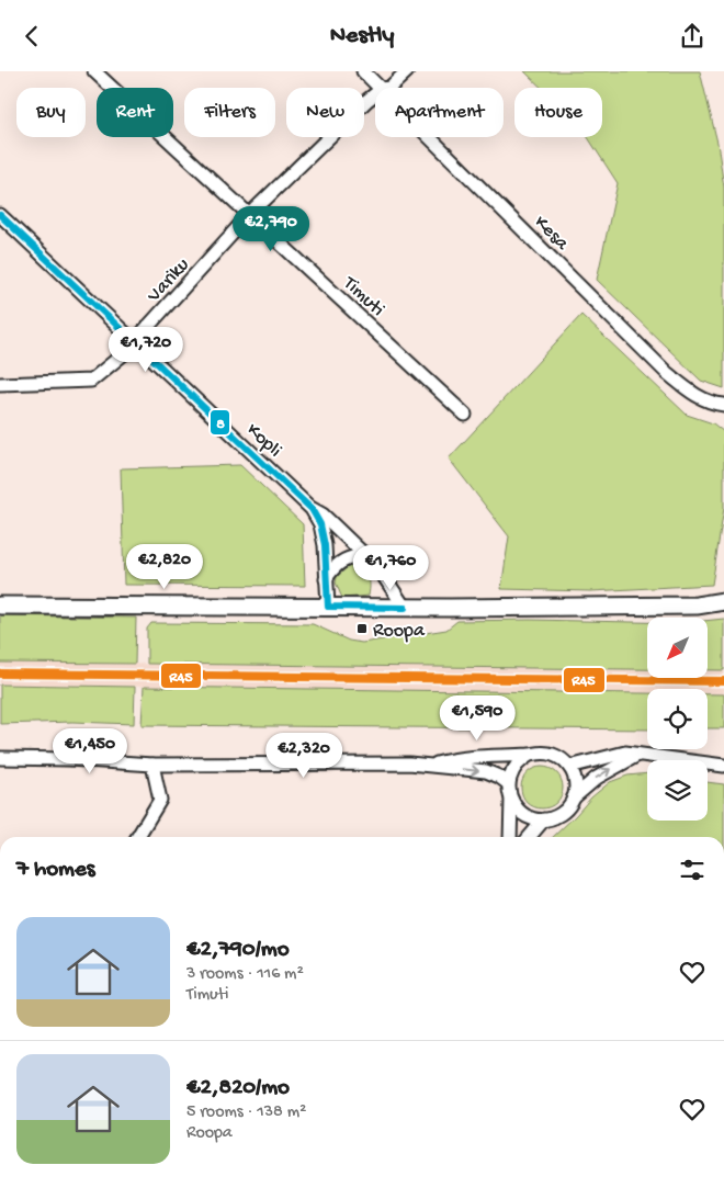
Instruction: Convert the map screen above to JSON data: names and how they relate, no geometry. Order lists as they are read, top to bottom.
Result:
{
  "streets": {
    "street": [
      "Kesa",
      "Variku",
      "Timuti",
      "Kopli"
    ]
  },
  "crossings": [
    ["Variku", "Timuti"],
    ["Variku", "Kopli"]
  ],
  "places": {
    "transit": ["Roopa"]
  },
  "lines": ["transit line 8", "transit line R45"],
  "north": "bottom left",
  "page": {
    "header": "Nestly",
    "chip": [
      "Buy",
      "Rent",
      "Filters",
      "New",
      "Apartment",
      "House"
    ],
    "price": [
      "€2,790",
      "€1,720",
      "€2,820",
      "€1,760",
      "€1,590",
      "€1,450",
      "€2,320"
    ],
    "heading": "7 homes",
    "list": [
      {
        "name": "€2,790/mo",
        "note": "3 rooms · 116 m² · Timuti"
      },
      {
        "name": "€2,820/mo",
        "note": "5 rooms · 138 m² · Roopa"
      }
    ]
  }
}
